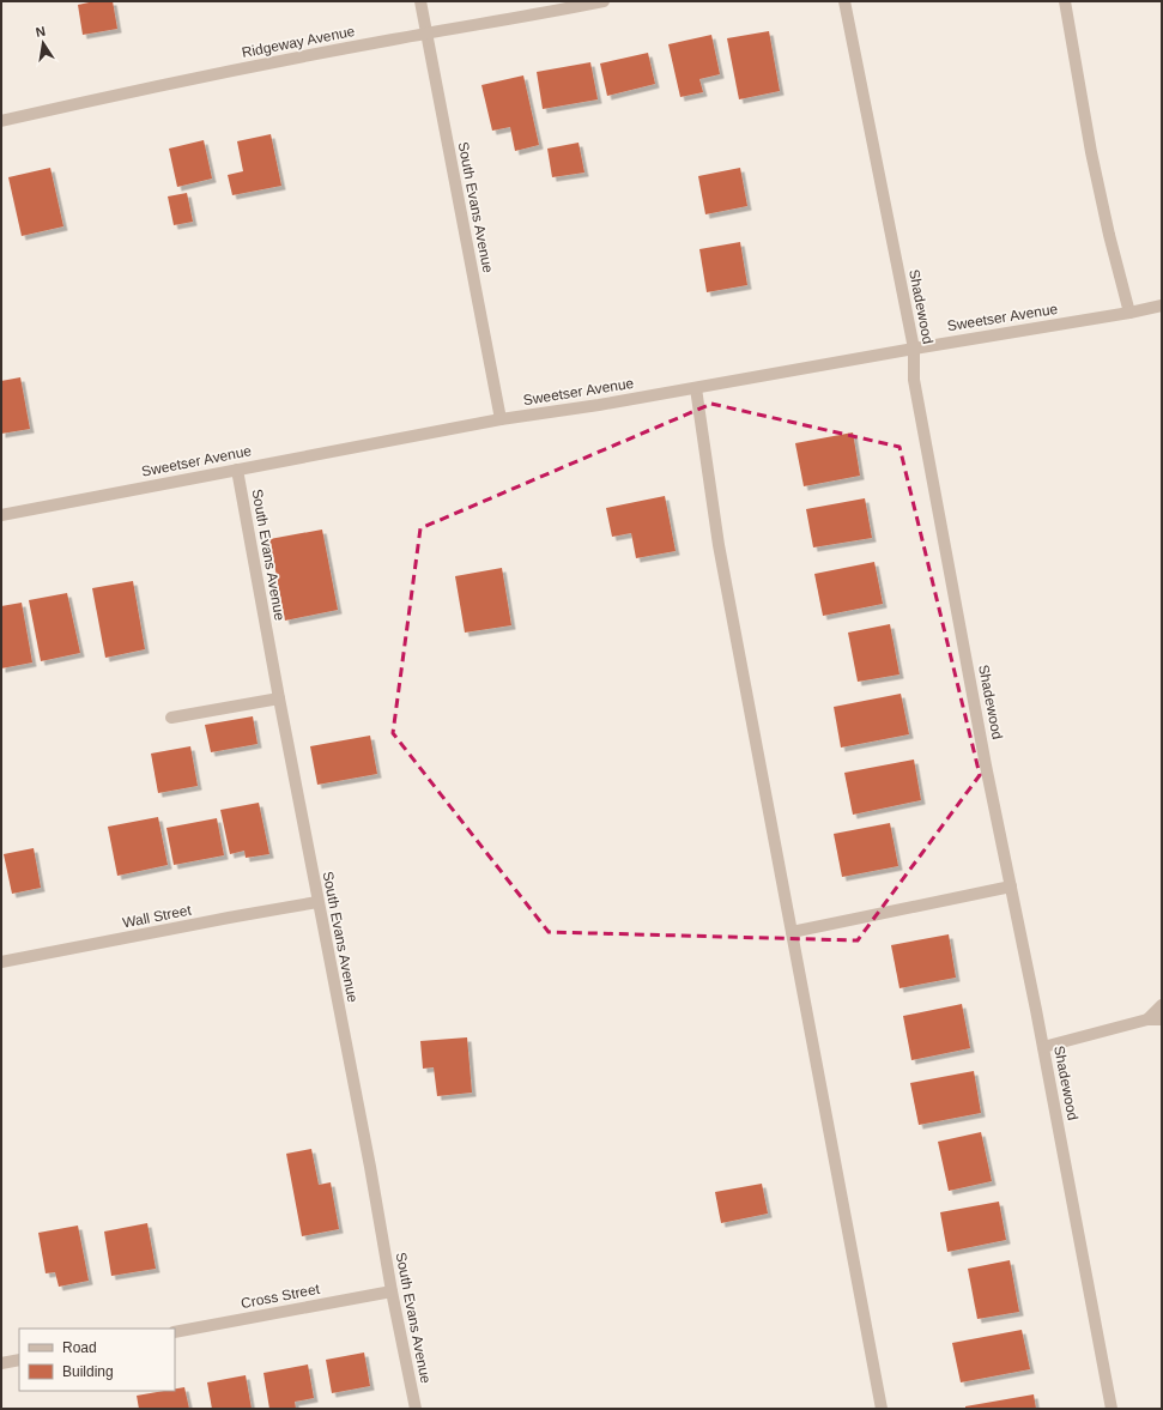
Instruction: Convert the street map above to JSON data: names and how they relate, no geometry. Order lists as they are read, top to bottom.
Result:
{
  "streets": {
    "street": [
      "Ridgeway Avenue",
      "South Evans Avenue",
      "Shadewood",
      "Sweetser Avenue",
      "Wall Street",
      "Cross Street"
    ]
  },
  "crossings": [
    ["Ridgeway Avenue", "South Evans Avenue"],
    ["South Evans Avenue", "Sweetser Avenue"],
    ["South Evans Avenue", "Wall Street"],
    ["South Evans Avenue", "Cross Street"],
    ["Shadewood", "Sweetser Avenue"]
  ],
  "legend": ["Road", "Building"],
  "north": "top"
}
